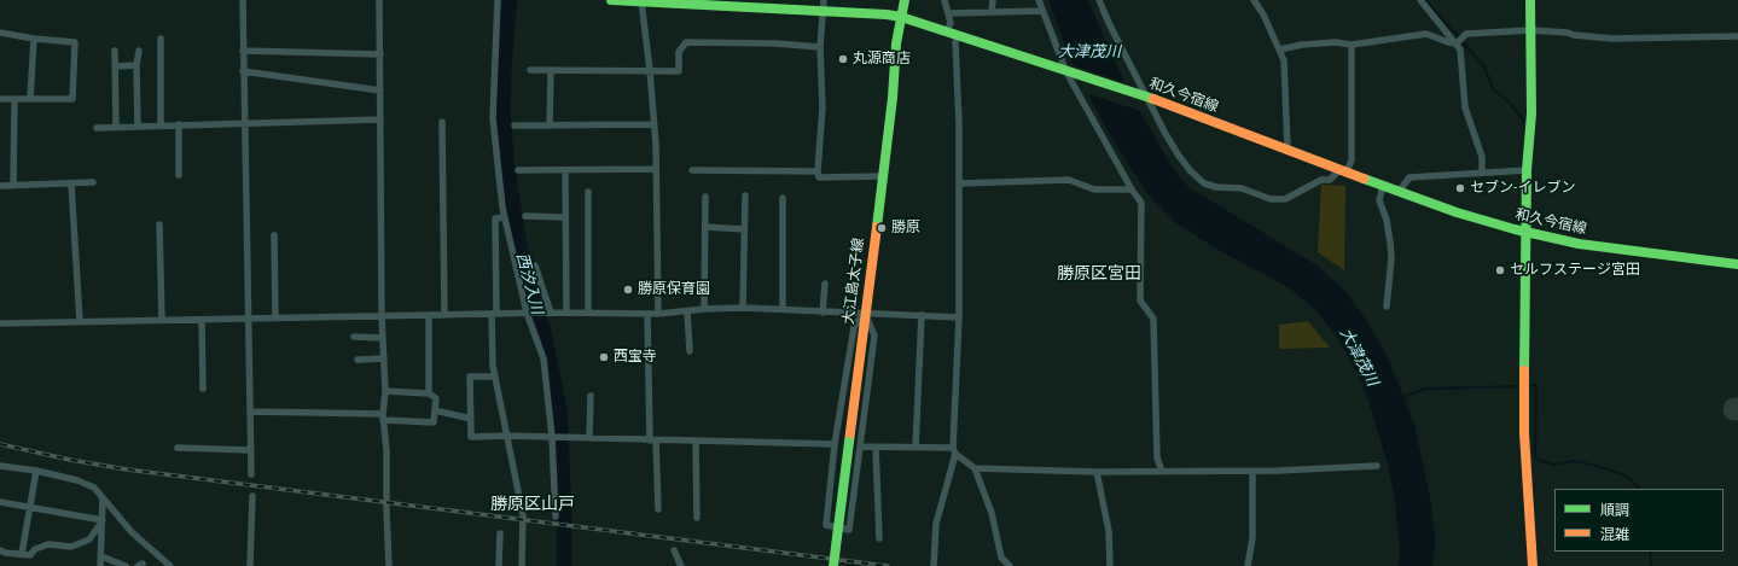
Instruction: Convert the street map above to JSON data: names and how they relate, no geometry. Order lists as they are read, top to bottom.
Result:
{
  "streets": {
    "main road": ["和久今宿線", "大江島太子線"]
  },
  "crossings": [
    ["和久今宿線", "大江島太子線"]
  ],
  "districts": ["勝原区宮田", "勝原区山戸"],
  "water": ["大津茂川", "西汐入川"],
  "places": [
    "丸源商店",
    "セブン-イレブン",
    "勝原",
    "セルフステージ宮田",
    "勝原保育園",
    "西宝寺"
  ],
  "legend": ["順調", "混雑"]
}
